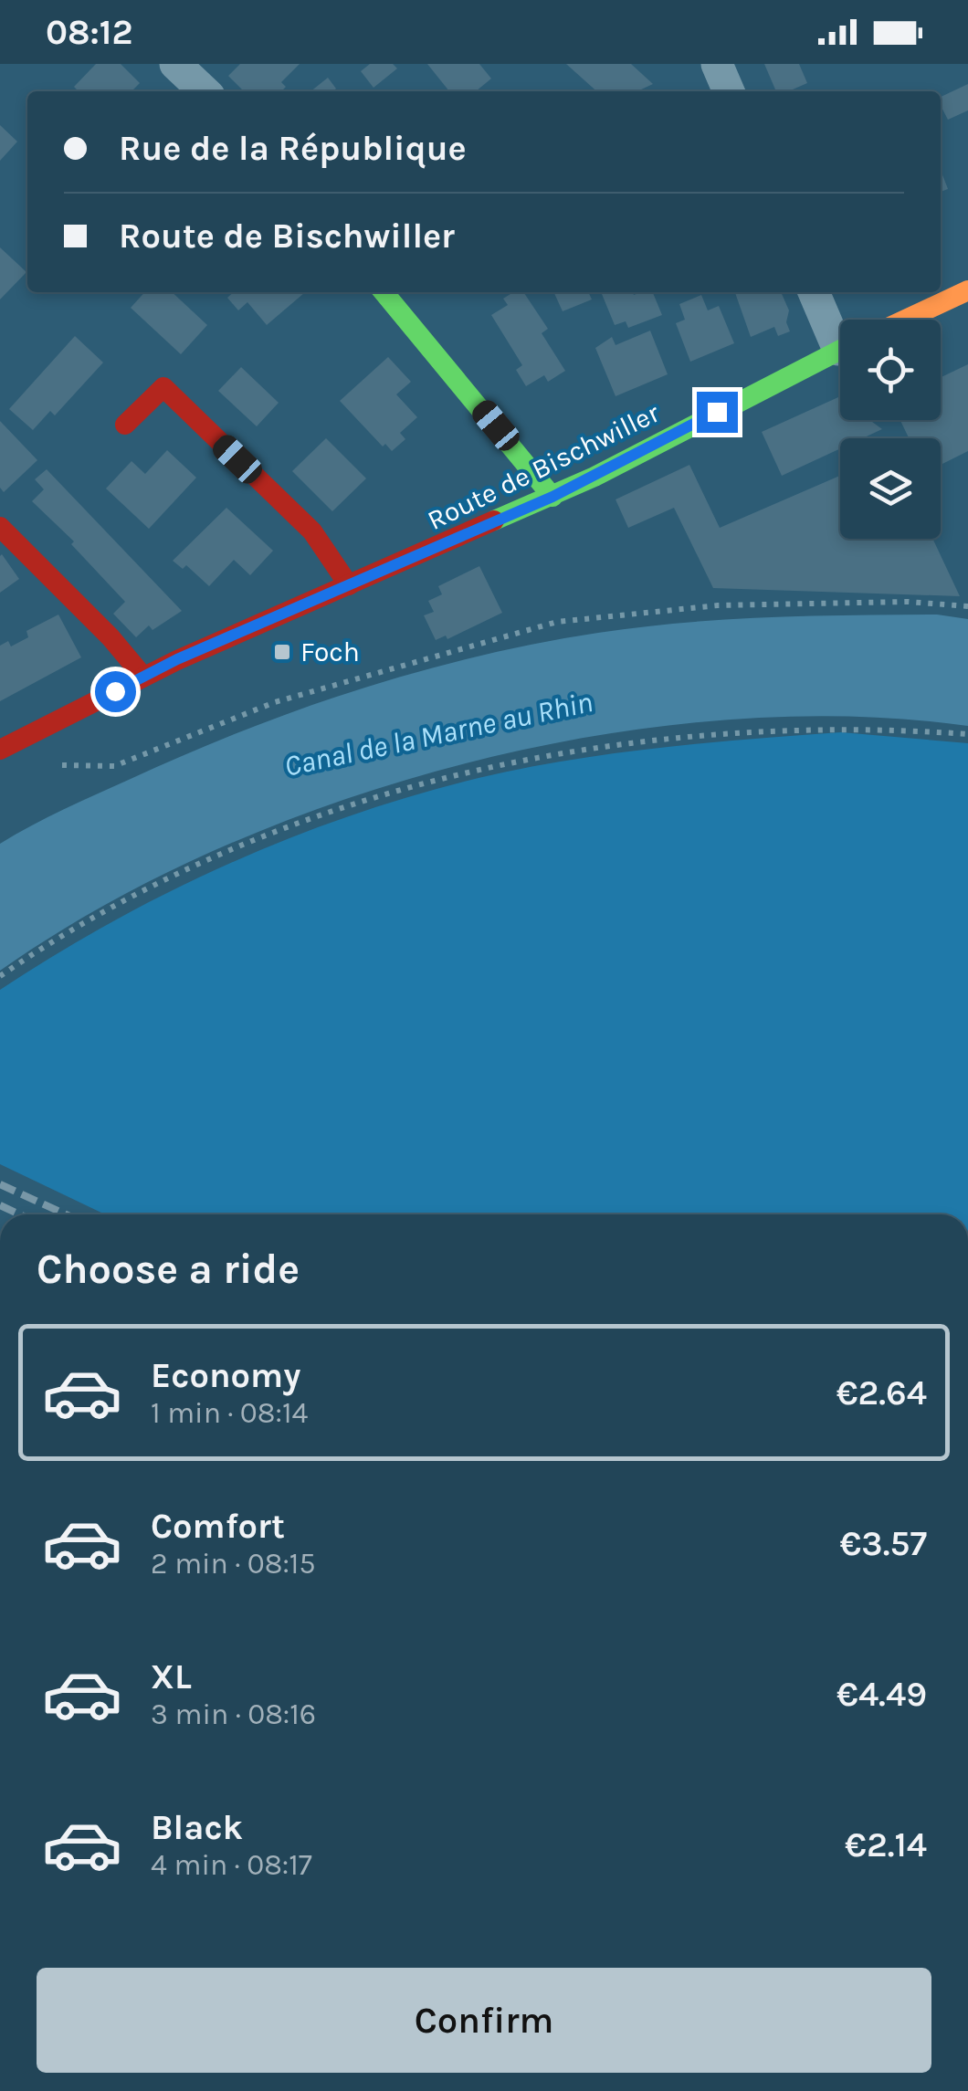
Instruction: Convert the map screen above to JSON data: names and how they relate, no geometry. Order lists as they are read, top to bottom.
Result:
{
  "streets": {
    "main road": ["Route de Bischwiller"]
  },
  "water": ["Canal de la Marne au Rhin"],
  "places": {
    "transit": ["Foch"]
  },
  "page": {
    "status": "08:12",
    "banner": ["Rue de la République", "Route de Bischwiller"],
    "heading": "Choose a ride",
    "list": [
      {
        "name": "Economy",
        "note": "1 min · 08:14",
        "value": "€2.64"
      },
      {
        "name": "Comfort",
        "note": "2 min · 08:15",
        "value": "€3.57"
      },
      {
        "name": "XL",
        "note": "3 min · 08:16",
        "value": "€4.49"
      },
      {
        "name": "Black",
        "note": "4 min · 08:17",
        "value": "€2.14"
      }
    ],
    "buttons": "Confirm"
  }
}
